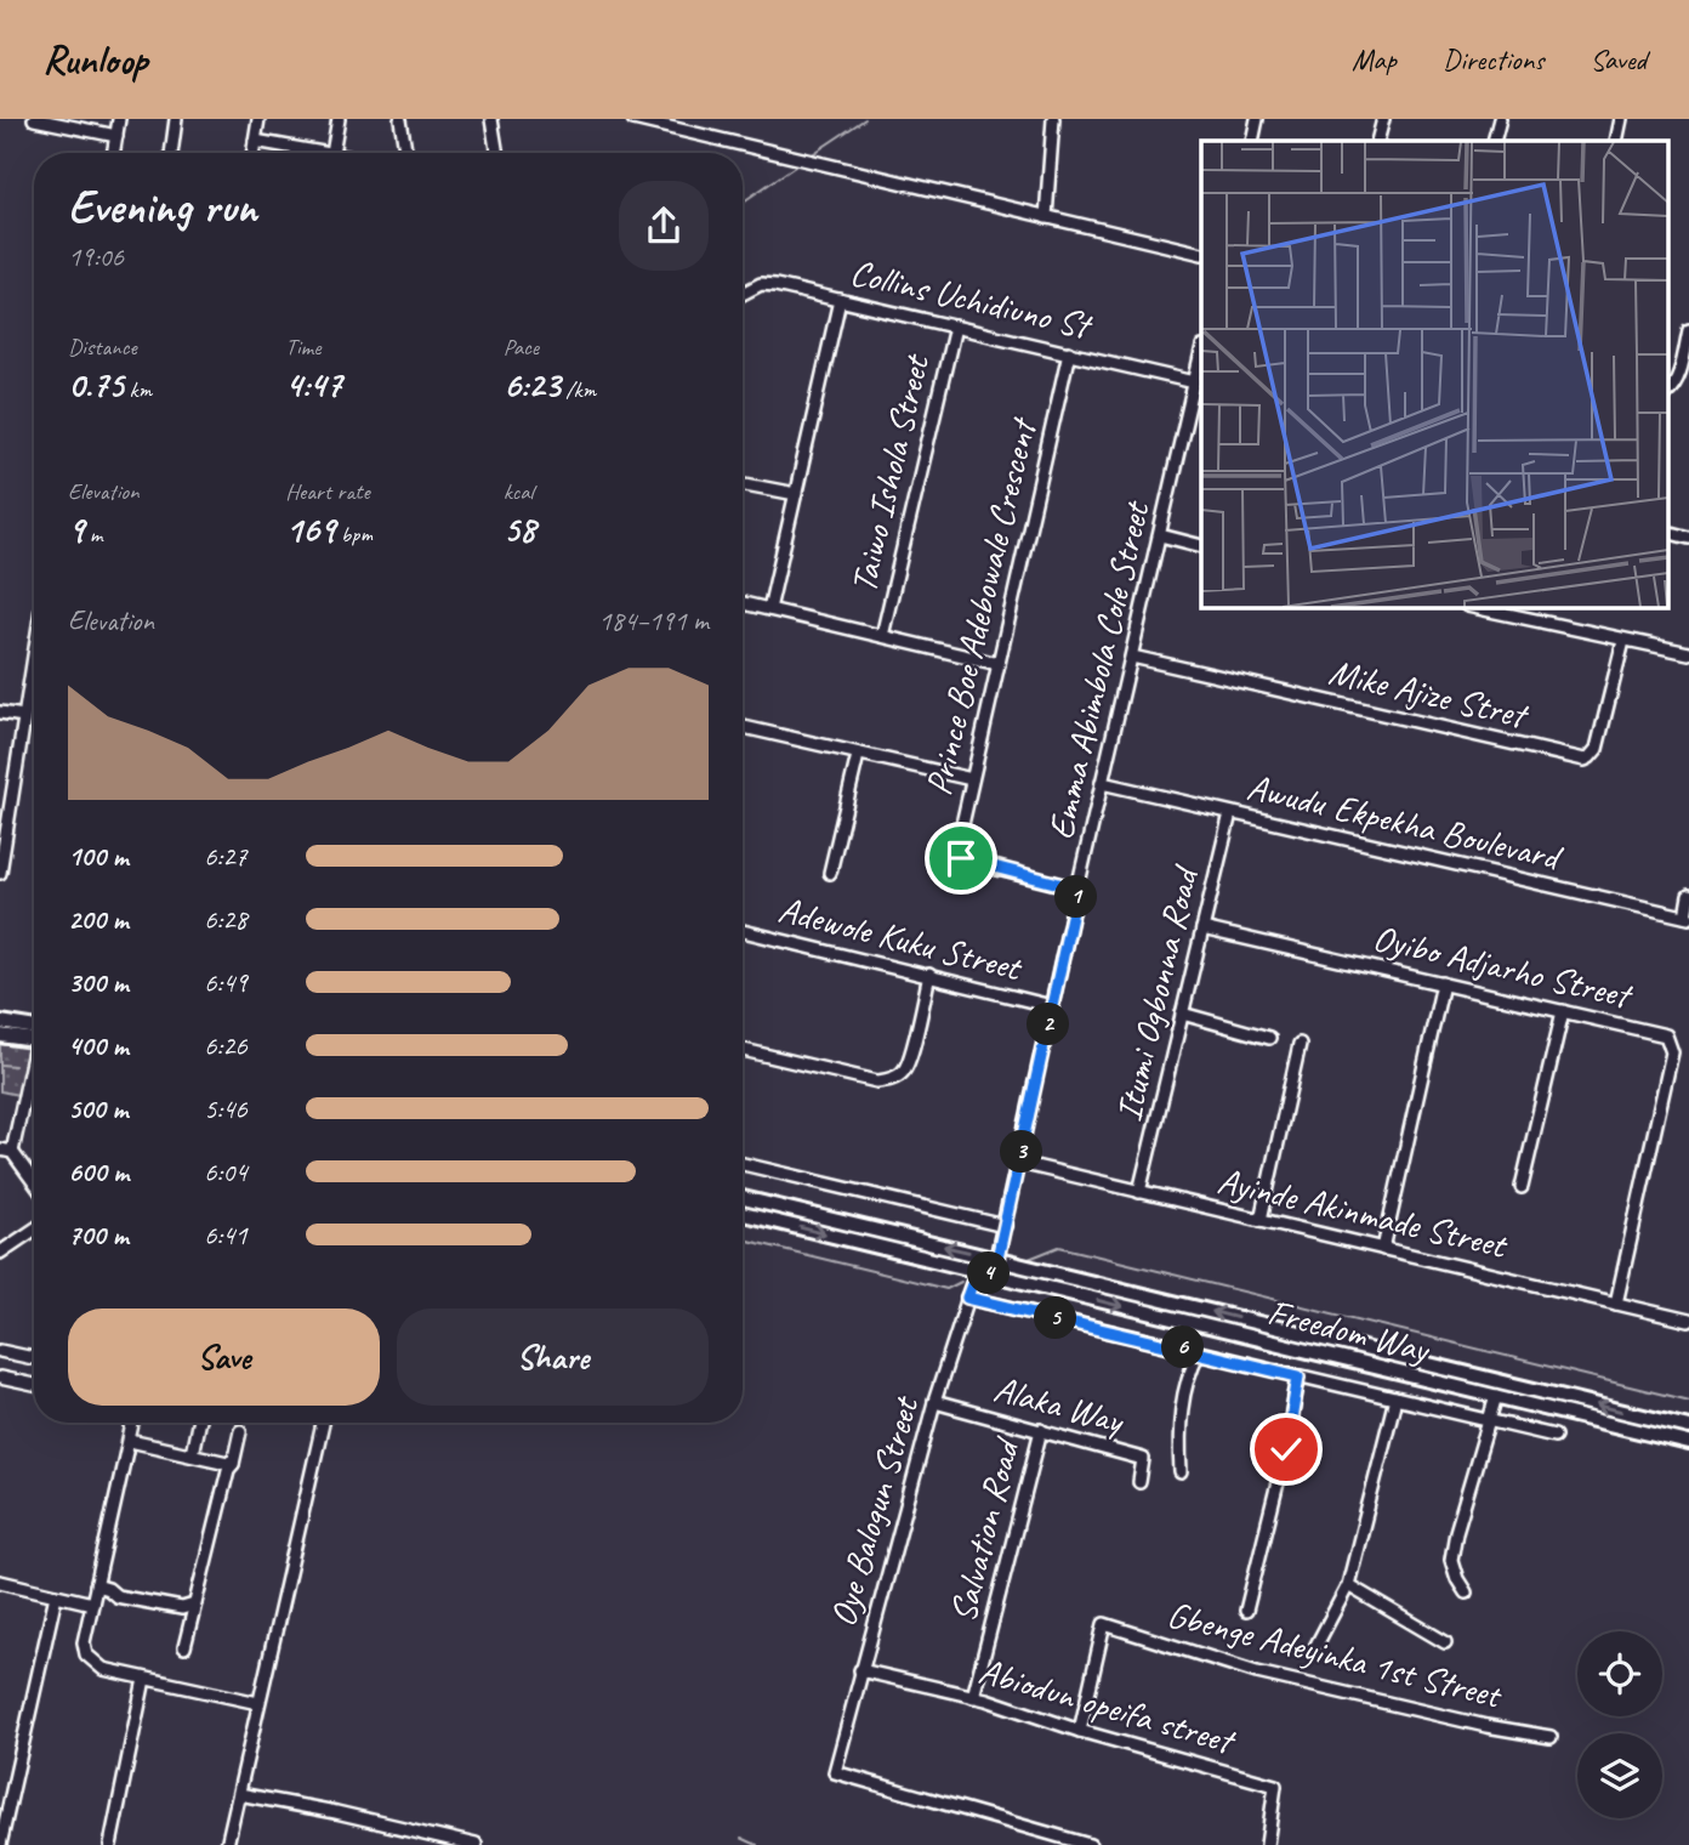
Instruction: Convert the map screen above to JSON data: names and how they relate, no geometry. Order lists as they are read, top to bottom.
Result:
{
  "streets": {
    "main road": ["Freedom Way"],
    "street": [
      "Collins Uchidiuno St",
      "Taiwo Ishola Street",
      "Prince Boe Adebowale Crescent",
      "Emma Abimbola Cole Street",
      "Mike Ajize Stret",
      "Awudu Ekpekha Boulevard",
      "Adewole Kuku Street",
      "Oyibo Adjarho Street",
      "Itumi Ogbonna Road",
      "Ayinde Akinmade Street",
      "Alaka Way",
      "Oye Balogun Street",
      "Salvation Road",
      "Gbenge Adeyinka 1st Street",
      "Abiodun opeifa street"
    ]
  },
  "crossings": [
    ["Collins Uchidiuno St", "Taiwo Ishola Street"],
    ["Collins Uchidiuno St", "Prince Boe Adebowale Crescent"],
    ["Collins Uchidiuno St", "Emma Abimbola Cole Street"],
    ["Prince Boe Adebowale Crescent", "Emma Abimbola Cole Street"],
    ["Emma Abimbola Cole Street", "Mike Ajize Stret"],
    ["Emma Abimbola Cole Street", "Awudu Ekpekha Boulevard"],
    ["Emma Abimbola Cole Street", "Adewole Kuku Street"],
    ["Emma Abimbola Cole Street", "Ayinde Akinmade Street"],
    ["Emma Abimbola Cole Street", "Freedom Way"],
    ["Awudu Ekpekha Boulevard", "Itumi Ogbonna Road"],
    ["Oyibo Adjarho Street", "Itumi Ogbonna Road"],
    ["Oyibo Adjarho Street", "Ayinde Akinmade Street"],
    ["Itumi Ogbonna Road", "Ayinde Akinmade Street"],
    ["Freedom Way", "Oye Balogun Street"],
    ["Alaka Way", "Oye Balogun Street"],
    ["Alaka Way", "Salvation Road"],
    ["Oye Balogun Street", "Abiodun opeifa street"],
    ["Salvation Road", "Abiodun opeifa street"],
    ["Gbenge Adeyinka 1st Street", "Abiodun opeifa street"]
  ],
  "page": {
    "header": "Runloop",
    "nav": ["Map", "Directions", "Saved"],
    "heading": ["Evening run", "19:06"],
    "stats": [
      ["Distance", "0.75 km"],
      ["Time", "4:47"],
      ["Pace", "6:23 /km"],
      ["Elevation", "9 m"],
      ["Heart rate", "169 bpm"],
      ["kcal", "58"]
    ],
    "chart": ["Elevation", "184–191 m"],
    "list": [
      {
        "name": "100 m",
        "note": "6:27"
      },
      {
        "name": "200 m",
        "note": "6:28"
      },
      {
        "name": "300 m",
        "note": "6:49"
      },
      {
        "name": "400 m",
        "note": "6:26"
      },
      {
        "name": "500 m",
        "note": "5:46"
      },
      {
        "name": "600 m",
        "note": "6:04"
      },
      {
        "name": "700 m",
        "note": "6:41"
      }
    ],
    "pins": [
      "1",
      "2",
      "3",
      "4",
      "5",
      "6"
    ],
    "buttons": ["Save", "Share"]
  }
}
